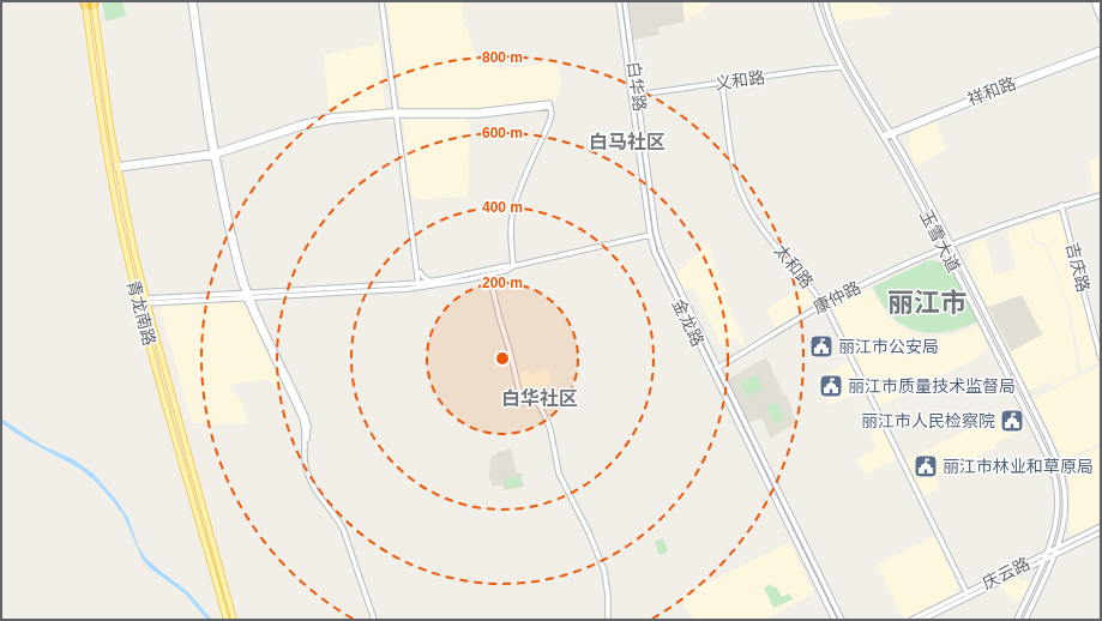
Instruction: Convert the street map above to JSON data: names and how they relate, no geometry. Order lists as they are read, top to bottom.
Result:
{
  "streets": {
    "main road": [
      "义和路",
      "白华路",
      "祥和路",
      "玉雪大道",
      "太和路",
      "吉庆路",
      "康仲路",
      "青龙南路",
      "金龙路",
      "庆云路"
    ]
  },
  "crossings": [
    ["义和路", "白华路"],
    ["义和路", "玉雪大道"],
    ["义和路", "太和路"],
    ["白华路", "金龙路"],
    ["祥和路", "玉雪大道"],
    ["玉雪大道", "康仲路"],
    ["玉雪大道", "庆云路"],
    ["太和路", "康仲路"],
    ["太和路", "庆云路"],
    ["吉庆路", "康仲路"],
    ["康仲路", "金龙路"]
  ],
  "districts": ["白马社区", "丽江市", "白华社区"],
  "places": {
    "public building": [
      "丽江市公安局",
      "丽江市质量技术监督局",
      "丽江市人民检察院",
      "丽江市林业和草原局"
    ]
  },
  "rings": [
    "800 m",
    "600 m",
    "400 m",
    "200 m"
  ]
}
